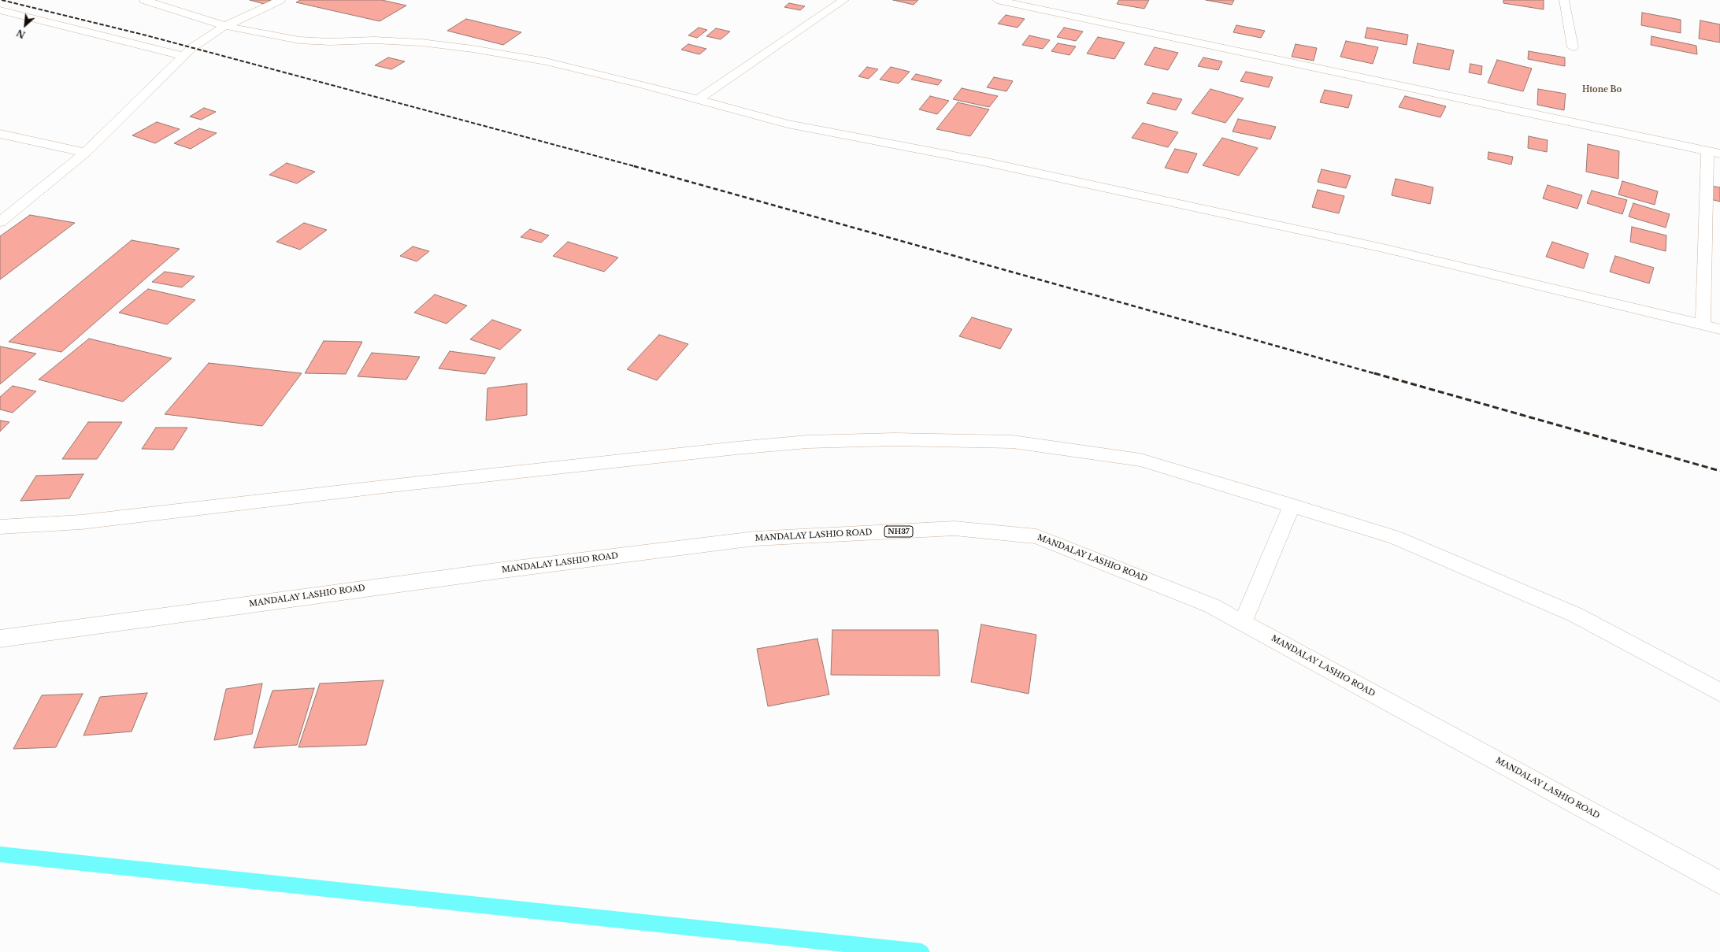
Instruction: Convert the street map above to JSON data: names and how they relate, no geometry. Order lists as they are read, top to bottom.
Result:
{
  "streets": {
    "main road": ["NH37", "MANDALAY LASHIO ROAD"]
  },
  "districts": ["Htone Bo"],
  "north": "bottom left"
}
